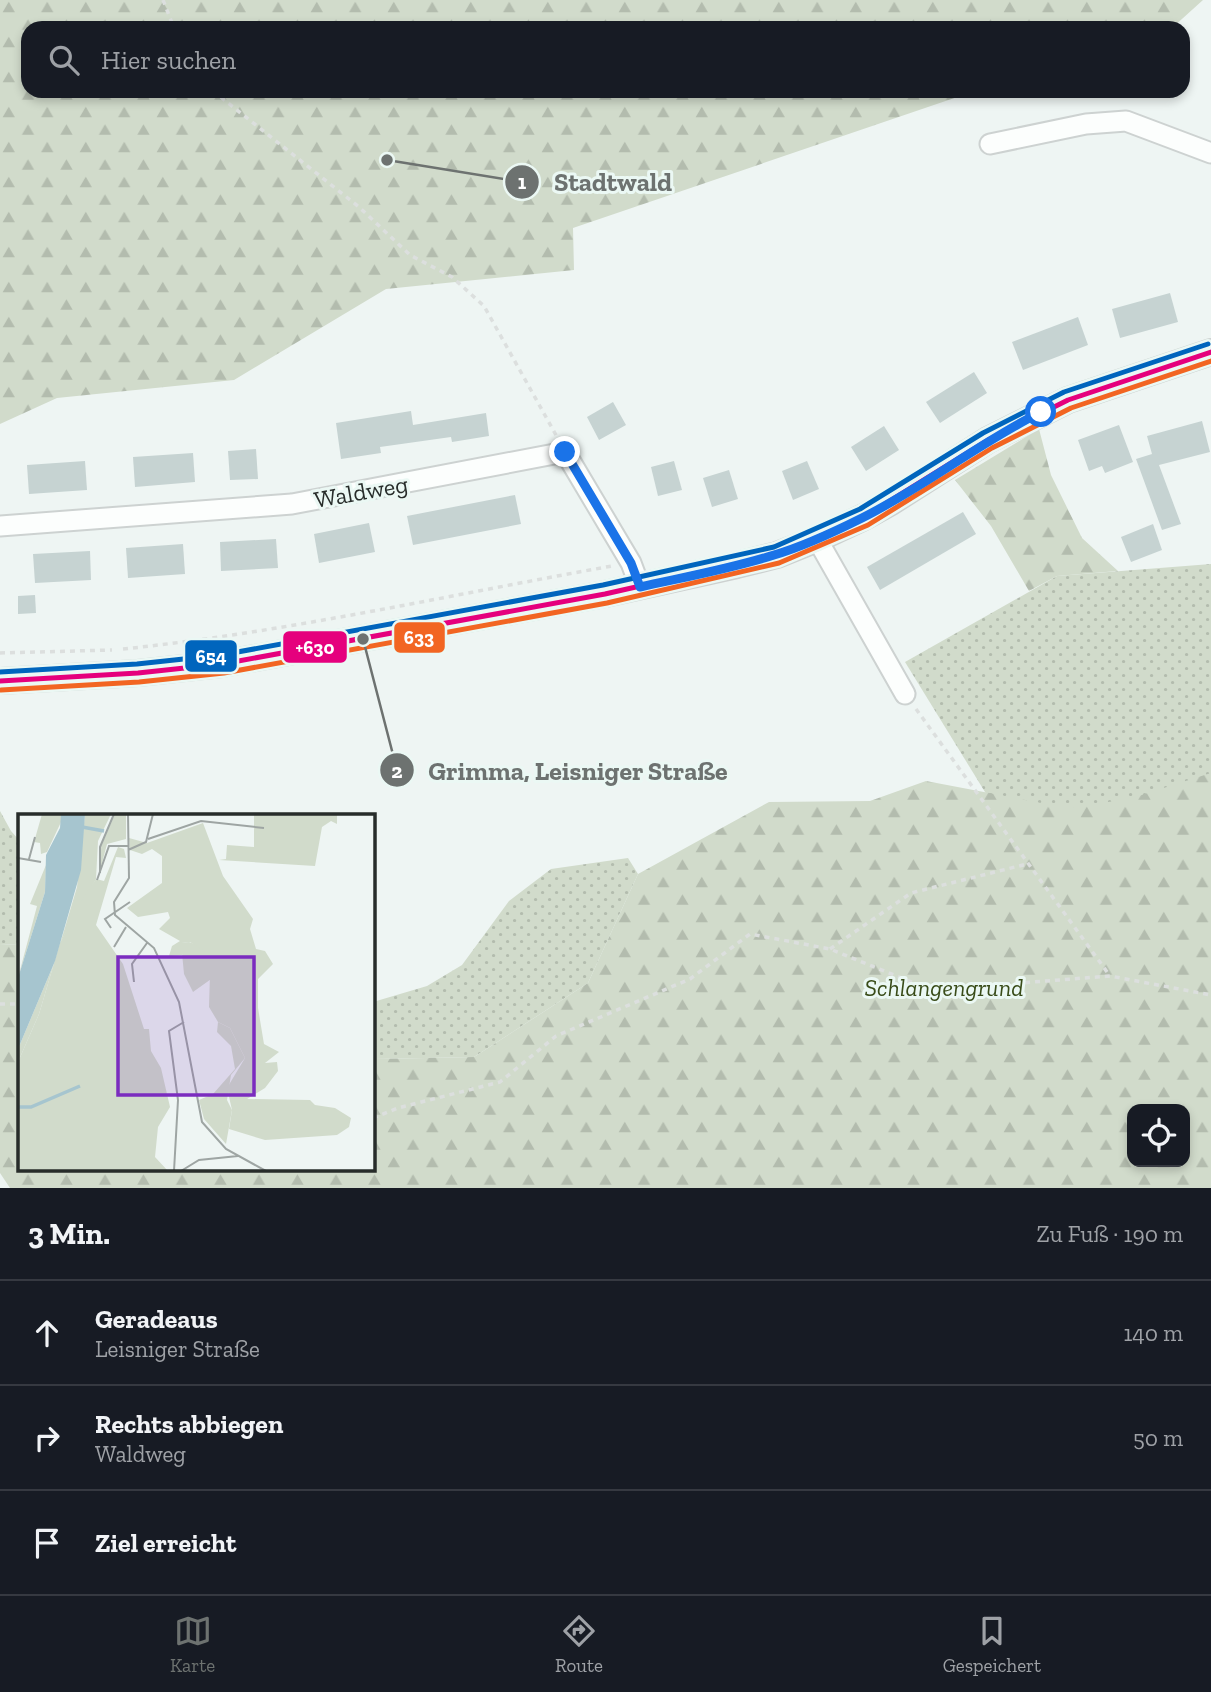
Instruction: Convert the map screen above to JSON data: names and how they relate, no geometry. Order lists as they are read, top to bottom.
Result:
{
  "streets": {
    "street": ["Waldweg"]
  },
  "parks": ["Schlangengrund"],
  "places": ["Stadtwald", "Grimma, Leisniger Straße"],
  "lines": ["transit line 654", "transit line +630", "transit line 633"],
  "page": {
    "search": "Hier suchen",
    "heading": ["3 Min.", "Zu Fuß · 190 m"],
    "list": [
      ["Geradeaus", "Leisniger Straße", "140 m"],
      ["Rechts abbiegen", "Waldweg", "50 m"],
      "Ziel erreicht"
    ],
    "nav": ["Karte", "Route", "Gespeichert"]
  }
}
